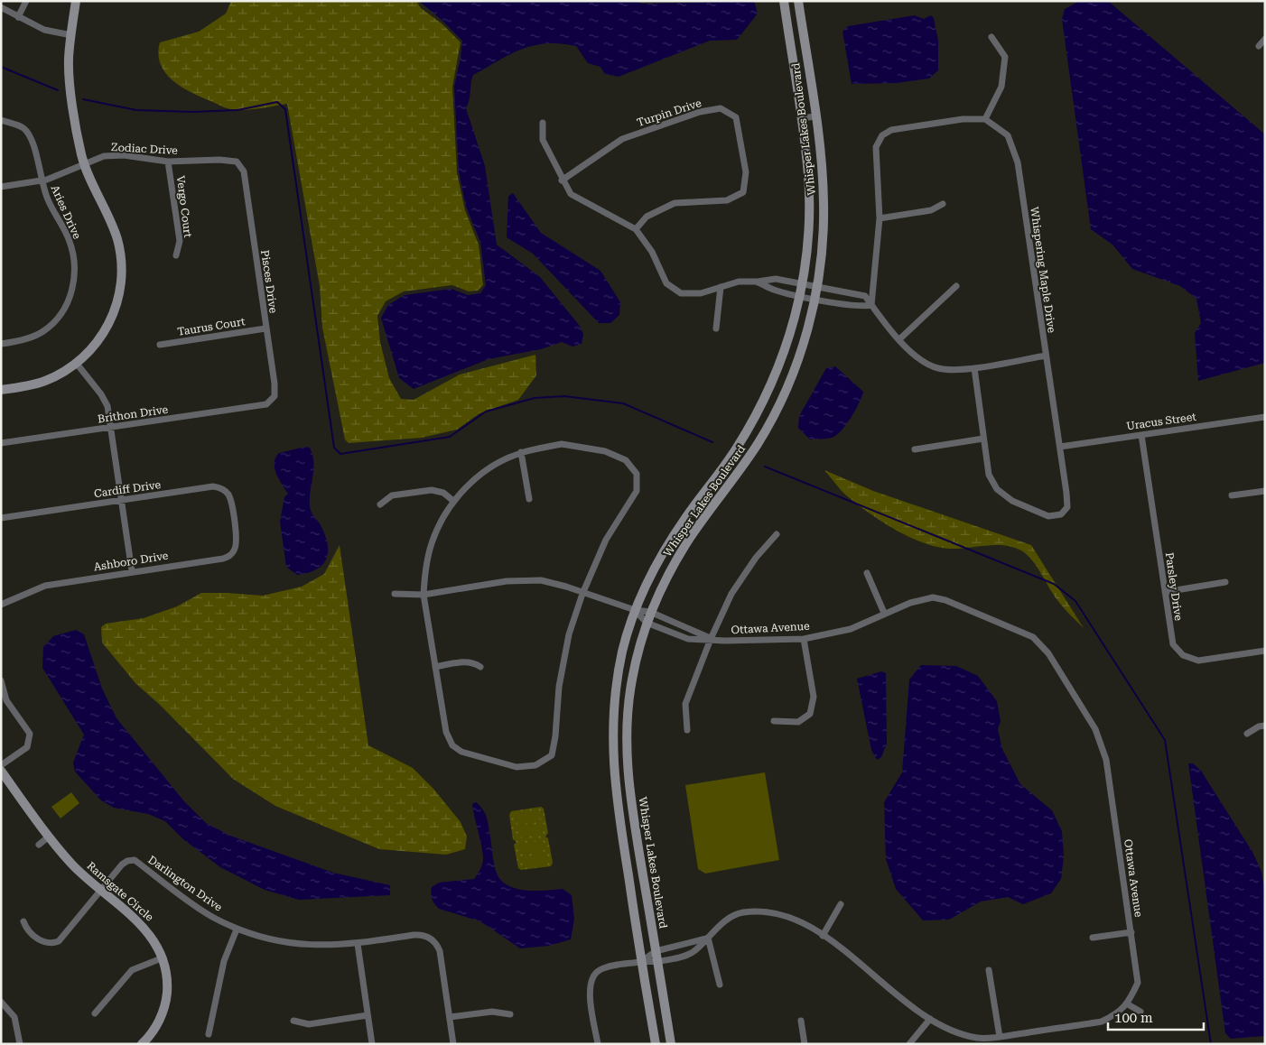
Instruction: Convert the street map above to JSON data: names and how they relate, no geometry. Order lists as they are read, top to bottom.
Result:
{
  "streets": {
    "street": [
      "Turpin Drive",
      "Whisper Lakes Boulevard",
      "Zodiac Drive",
      "Vergo Court",
      "Aries Drive",
      "Whispering Maple Drive",
      "Pisces Drive",
      "Taurus Court",
      "Brithon Drive",
      "Uracus Street",
      "Cardiff Drive",
      "Ashboro Drive",
      "Parsley Drive",
      "Ottawa Avenue",
      "Darlington Drive",
      "Ramsgate Circle"
    ]
  },
  "crossings": [
    ["Whisper Lakes Boulevard", "Ottawa Avenue"],
    ["Zodiac Drive", "Vergo Court"],
    ["Zodiac Drive", "Aries Drive"],
    ["Zodiac Drive", "Pisces Drive"],
    ["Whispering Maple Drive", "Uracus Street"],
    ["Pisces Drive", "Taurus Court"],
    ["Pisces Drive", "Brithon Drive"],
    ["Uracus Street", "Parsley Drive"],
    ["Cardiff Drive", "Ashboro Drive"],
    ["Darlington Drive", "Ramsgate Circle"]
  ],
  "scale_bar": "100 m"
}
